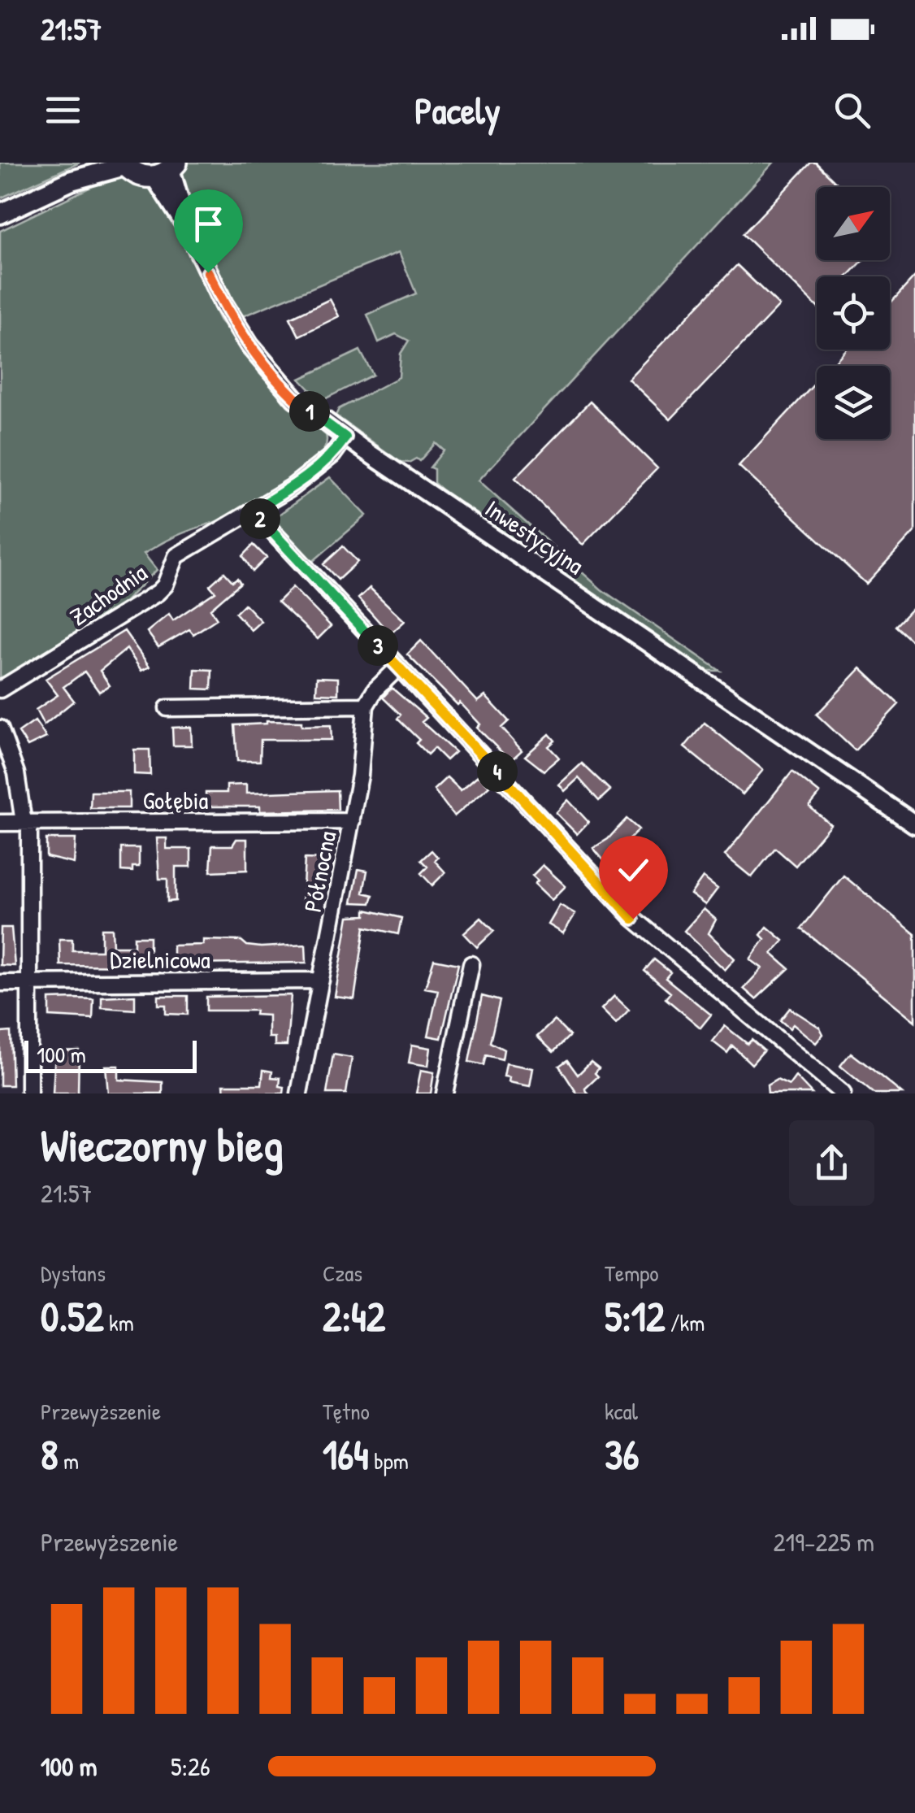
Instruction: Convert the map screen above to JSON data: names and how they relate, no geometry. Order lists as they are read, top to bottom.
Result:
{
  "streets": {
    "street": [
      "Inwestycyjna",
      "Zachodnia",
      "Gołębia",
      "Północna",
      "Dzielnicowa"
    ]
  },
  "crossings": [
    ["Inwestycyjna", "Zachodnia"],
    ["Gołębia", "Północna"],
    ["Północna", "Dzielnicowa"]
  ],
  "scale_bar": "100 m",
  "north": "top right",
  "page": {
    "status": "21:57",
    "header": "Pacely",
    "pins": [
      "1",
      "2",
      "3",
      "4"
    ],
    "scale": "100 m",
    "heading": ["Wieczorny bieg", "21:57"],
    "stats": [
      ["Dystans", "0.52 km"],
      ["Czas", "2:42"],
      ["Tempo", "5:12 /km"],
      ["Przewyższenie", "8 m"],
      ["Tętno", "164 bpm"],
      ["kcal", "36"]
    ],
    "chart": ["Przewyższenie", "219–225 m"],
    "list": [
      {
        "name": "100 m",
        "note": "5:26"
      }
    ]
  }
}
